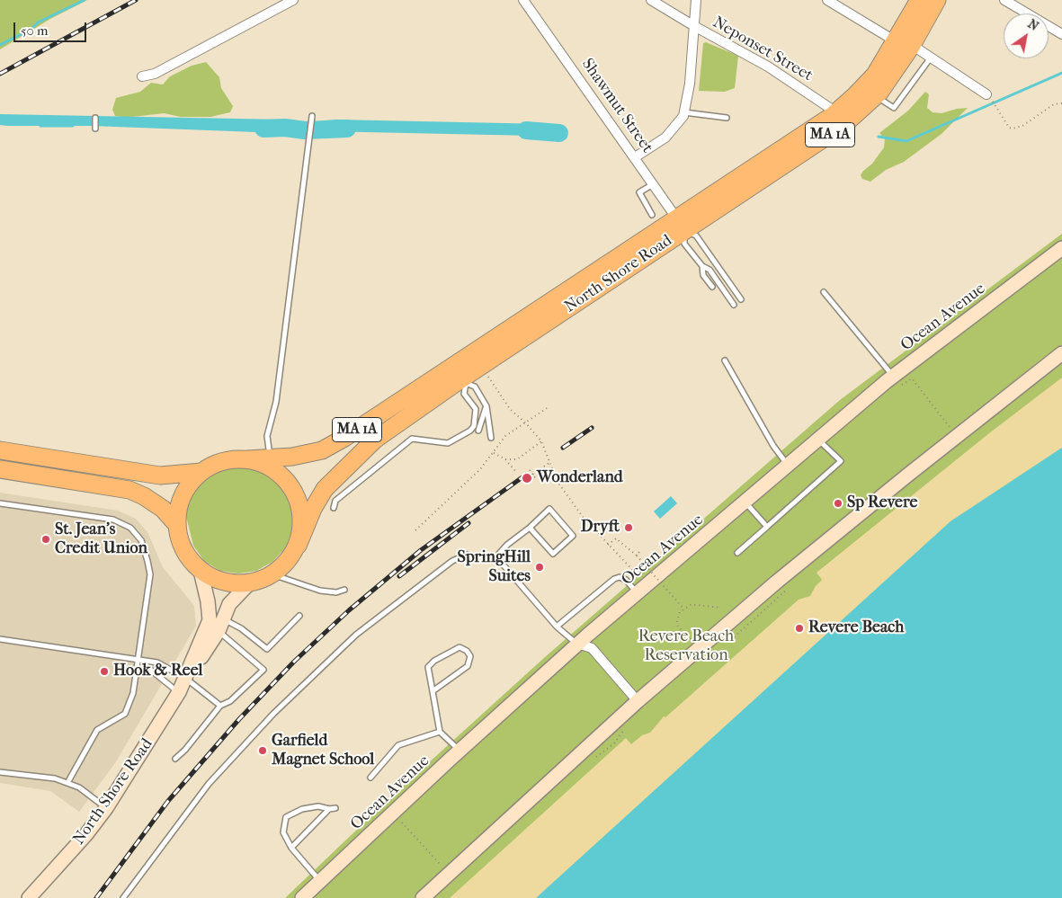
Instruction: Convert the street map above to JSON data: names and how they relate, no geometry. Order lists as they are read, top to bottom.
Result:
{
  "streets": {
    "highway": ["MA 1A", "North Shore Road"],
    "main road": ["Ocean Avenue"],
    "street": ["Neponset Street", "Shawmut Street"]
  },
  "crossings": [
    ["Neponset Street", "North Shore Road"],
    ["Shawmut Street", "North Shore Road"],
    ["MA 1A", "North Shore Road"]
  ],
  "parks": ["Revere Beach Reservation"],
  "places": [
    "Wonderland",
    "Sp Revere",
    "Dryft",
    "St. Jean's Credit Union",
    "SpringHill Suites",
    "Revere Beach",
    "Hook & Reel",
    "Garfield Magnet School"
  ],
  "scale_bar": "50 m",
  "north": "top right"
}
